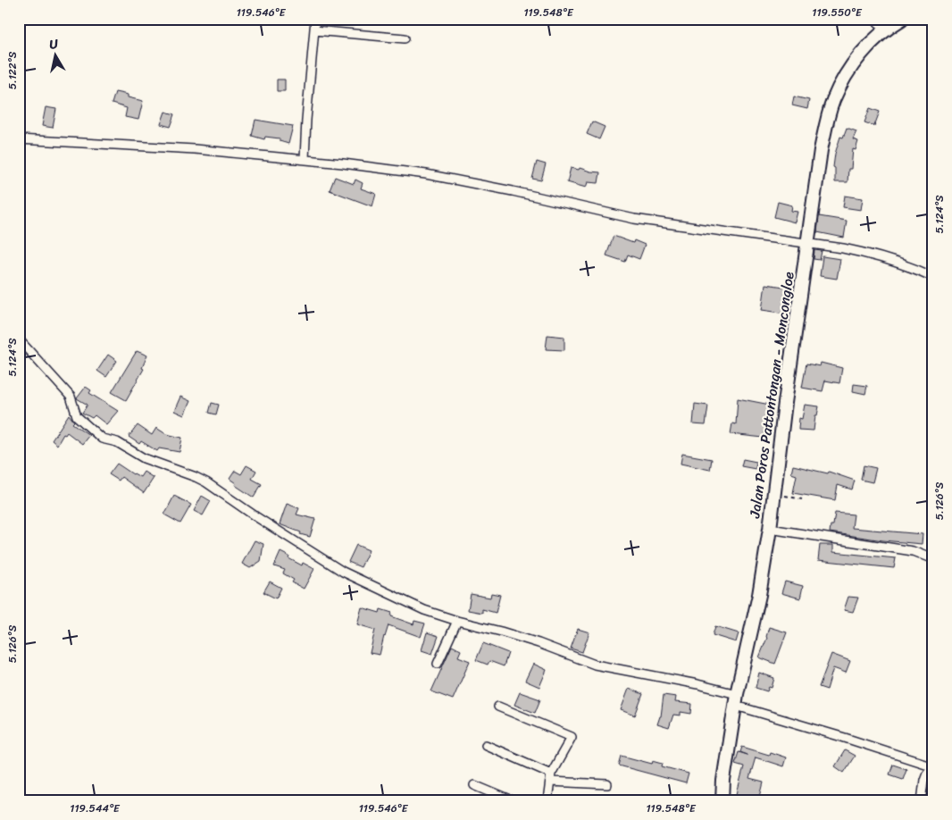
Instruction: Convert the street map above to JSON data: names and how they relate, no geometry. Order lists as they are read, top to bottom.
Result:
{
  "streets": {
    "street": ["Jalan Poros Pattontongan - Moncongloe"]
  },
  "north": "top",
  "coordinates": [
    "119.546°E",
    "119.548°E",
    "119.550°E",
    "5.122°S",
    "5.124°S",
    "5.126°S",
    "119.544°E"
  ]
}
